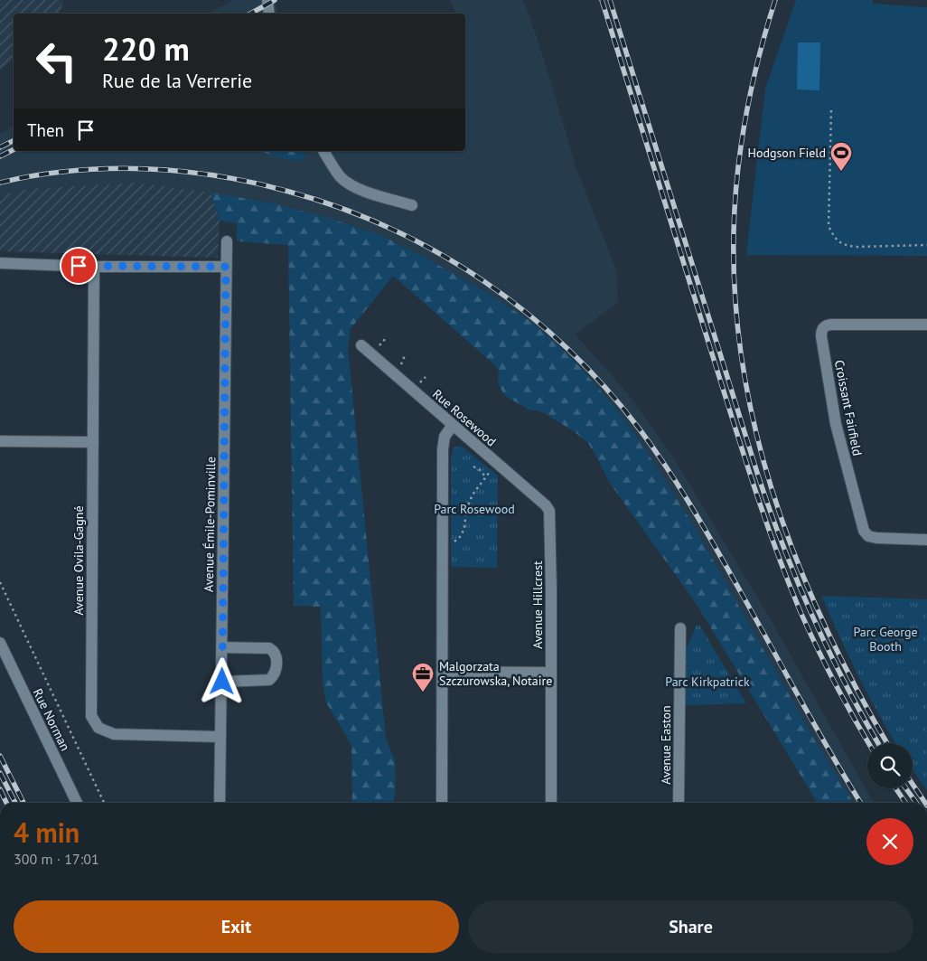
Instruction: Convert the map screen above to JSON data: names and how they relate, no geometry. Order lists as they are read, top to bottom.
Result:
{
  "streets": {
    "street": [
      "Croissant Fairfield",
      "Rue Rosewood",
      "Avenue Émile-Pominville",
      "Avenue Ovila-Gagné",
      "Avenue Hillcrest",
      "Rue Norman",
      "Avenue Easton"
    ]
  },
  "crossings": [
    ["Rue Rosewood", "Avenue Hillcrest"],
    ["Avenue Émile-Pominville", "Avenue Ovila-Gagné"]
  ],
  "parks": ["Parc Rosewood", "Parc George Booth", "Parc Kirkpatrick"],
  "places": {
    "sports": ["Hodgson Field"],
    "office": ["Malgorzata Szczurowska, Notaire"]
  },
  "page": {
    "turn": ["220 m", "Rue de la Verrerie"],
    "then": "Then",
    "heading": ["4 min", "300 m · 17:01"],
    "buttons": ["Exit", "Share"]
  }
}
